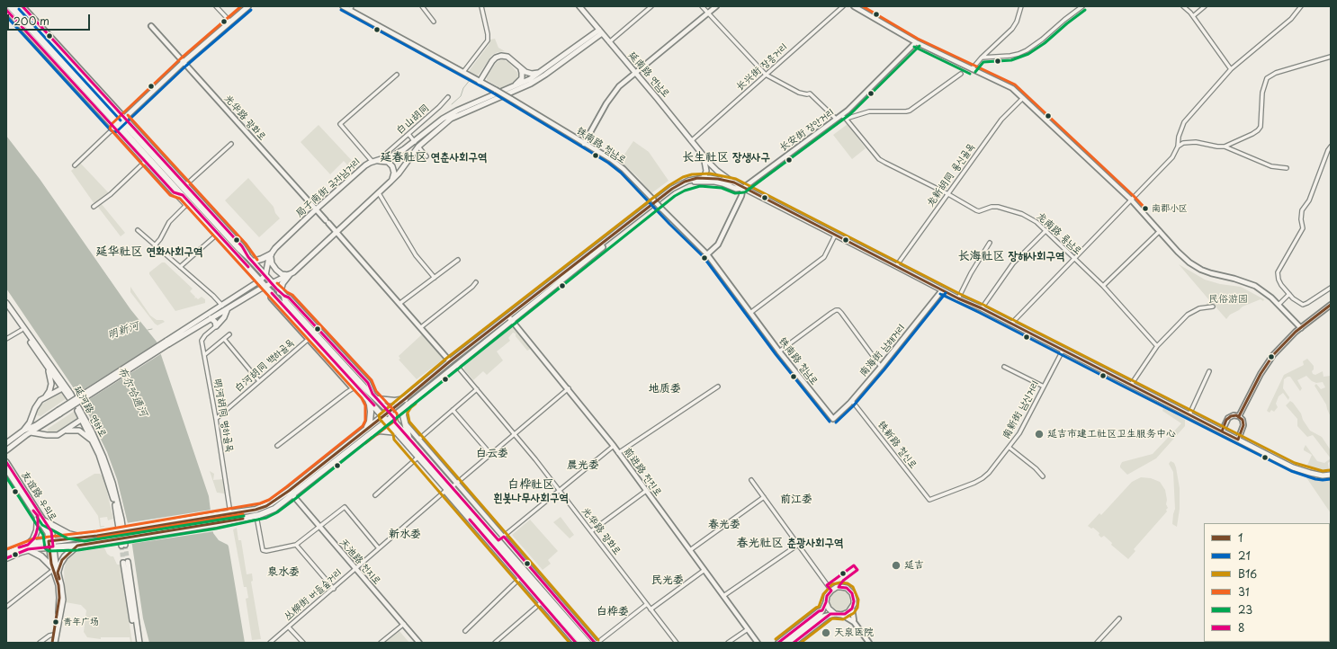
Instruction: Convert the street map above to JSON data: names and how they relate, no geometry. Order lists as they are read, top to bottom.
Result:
{
  "streets": {
    "main road": [
      "延南路 연남로",
      "局子南街 국자남거리",
      "延河路 연하로",
      "友谊路 우의로"
    ],
    "street": [
      "长兴街 장흥거리",
      "光华路 광화로",
      "白山胡同",
      "长安街 장안거리",
      "铁南路 철남로",
      "龙新胡同 룡신골목",
      "龙南路 룡남로",
      "南海街 남해거리",
      "白河胡同 백하골목",
      "南新街 남신거리",
      "明河胡同 명하골목",
      "铁新路 철신로",
      "前进路 전진로",
      "天池路 천지로",
      "丛柳街 버들숲거리"
    ]
  },
  "crossings": [
    ["长兴街 장흥거리", "延南路 연남로"],
    ["延南路 연남로", "局子南街 국자남거리"],
    ["光华路 광화로", "局子南街 국자남거리"],
    ["光华路 광화로", "丛柳街 버들숲거리"],
    ["长安街 장안거리", "龙南路 룡남로"],
    ["铁南路 철남로", "南海街 남해거리"],
    ["龙新胡同 룡신골목", "龙南路 룡남로"],
    ["南海街 남해거리", "铁新路 철신로"],
    ["白河胡同 백하골목", "明河胡同 명하골목"],
    ["南新街 남신거리", "铁新路 철신로"],
    ["前进路 전진로", "丛柳街 버들숲거리"],
    ["天池路 천지로", "丛柳街 버들숲거리"]
  ],
  "districts": [
    "延春社区 연춘사회구역",
    "长生社区 장생사구",
    "延华社区 연화사회구역",
    "长海社区 장해사회구역",
    "地质委",
    "白云委",
    "晨光委",
    "白桦社区 흰봇나무사회구역",
    "前江委",
    "春光委",
    "新水委",
    "春光社区 춘광사회구역",
    "泉水委",
    "民光委",
    "白桦委"
  ],
  "water": ["明新河", "布尔哈通河"],
  "parks": ["民俗游园"],
  "places": [
    "南郡小区",
    "延吉市建工社区卫生服务中心",
    "延吉",
    "青年广场",
    "天泉医院"
  ],
  "lines": [
    "transit line 31",
    "transit line 8",
    "transit line 21",
    "transit line 23",
    "transit line B16",
    "transit line 1"
  ],
  "legend": [
    "1",
    "21",
    "B16",
    "31",
    "23",
    "8"
  ],
  "scale_bar": "200 m"
}
